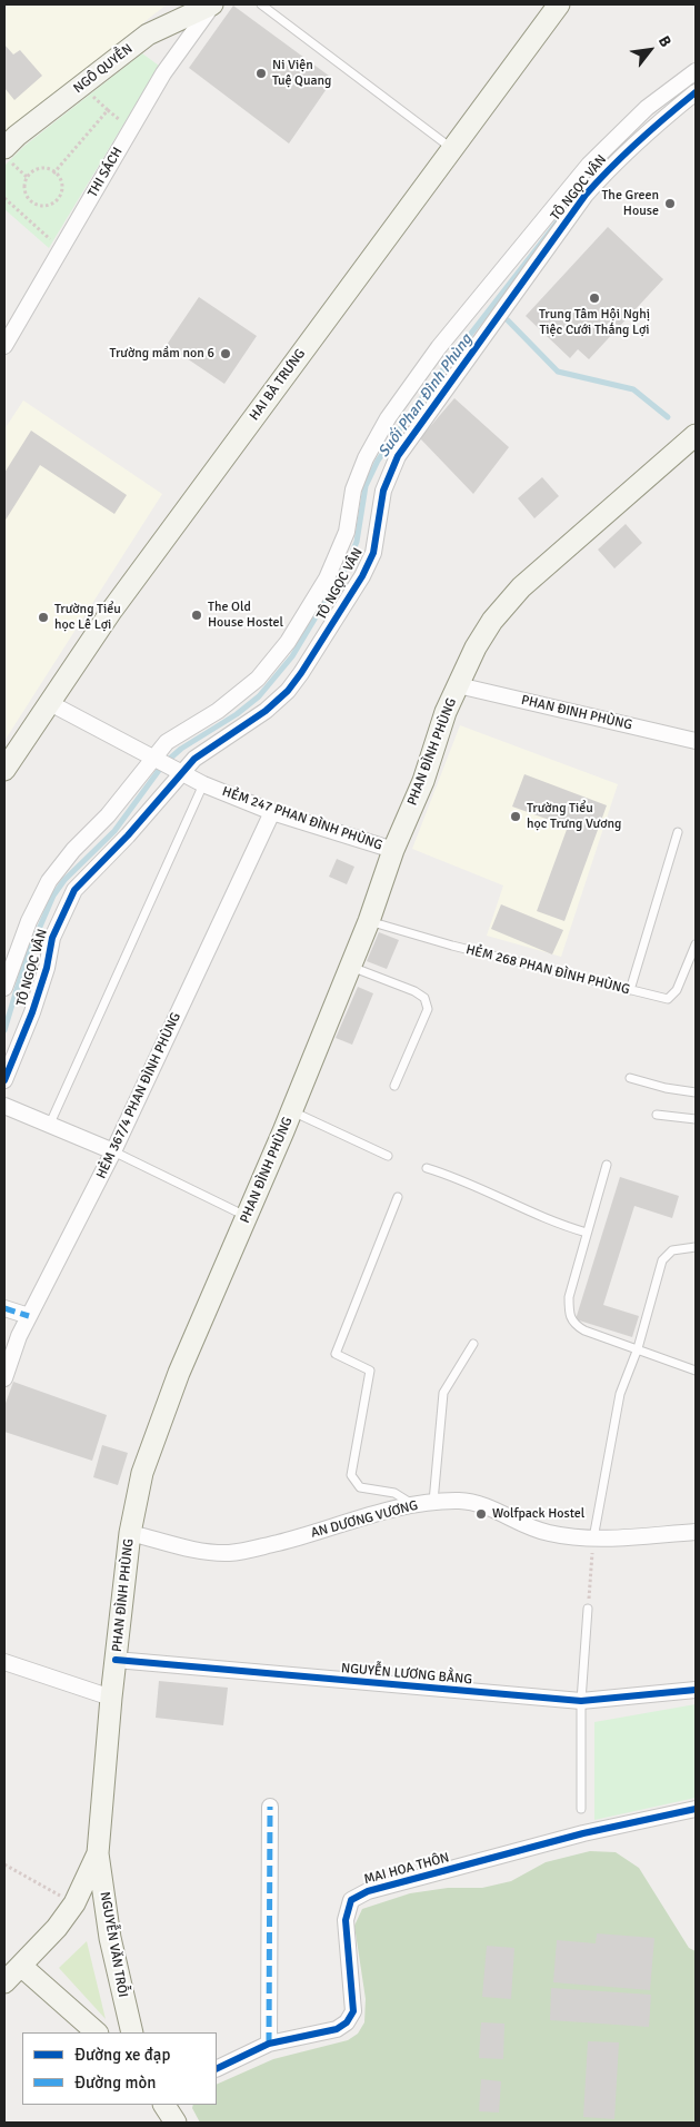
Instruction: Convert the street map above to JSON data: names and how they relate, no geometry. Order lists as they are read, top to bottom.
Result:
{
  "streets": {
    "main road": [
      "NGÔ QUYỀN",
      "HAI BÀ TRƯNG",
      "PHAN ĐÌNH PHÙNG",
      "NGUYỄN VĂN TRỖI"
    ],
    "street": [
      "THI SÁCH",
      "TÔ NGỌC VÂN",
      "PHAN ĐINH PHÙNG",
      "HẺM 247 PHAN ĐÌNH PHÙNG",
      "HẺM 367/4 PHAN ĐÌNH PHÙNG",
      "AN DƯƠNG VƯƠNG",
      "NGUYỄN LƯƠNG BẰNG",
      "MAI HOA THÔN"
    ],
    "lane": ["HẺM 268 PHAN ĐÌNH PHÙNG"]
  },
  "crossings": [
    ["NGÔ QUYỀN", "THI SÁCH"],
    ["TÔ NGỌC VÂN", "HẺM 247 PHAN ĐÌNH PHÙNG"],
    ["HAI BÀ TRƯNG", "HẺM 247 PHAN ĐÌNH PHÙNG"],
    ["PHAN ĐINH PHÙNG", "PHAN ĐÌNH PHÙNG"],
    ["PHAN ĐÌNH PHÙNG", "HẺM 247 PHAN ĐÌNH PHÙNG"],
    ["PHAN ĐÌNH PHÙNG", "HẺM 268 PHAN ĐÌNH PHÙNG"],
    ["PHAN ĐÌNH PHÙNG", "AN DƯƠNG VƯƠNG"],
    ["PHAN ĐÌNH PHÙNG", "NGUYỄN LƯƠNG BẰNG"],
    ["PHAN ĐÌNH PHÙNG", "NGUYỄN VĂN TRỖI"],
    ["HẺM 247 PHAN ĐÌNH PHÙNG", "HẺM 367/4 PHAN ĐÌNH PHÙNG"]
  ],
  "water": ["Suối Phan Đình Phùng"],
  "places": [
    "Ni Viện Tuệ Quang",
    "The Green House",
    "Trung Tâm Hội Nghị Tiệc Cưới Thắng Lợi",
    "Trường mầm non 6",
    "The Old House Hostel",
    "Trường Tiểu học Lê Lợi",
    "Trường Tiểu học Trưng Vương",
    "Wolfpack Hostel"
  ],
  "legend": ["Đường xe đạp", "Đường mòn"],
  "north": "top right"
}
